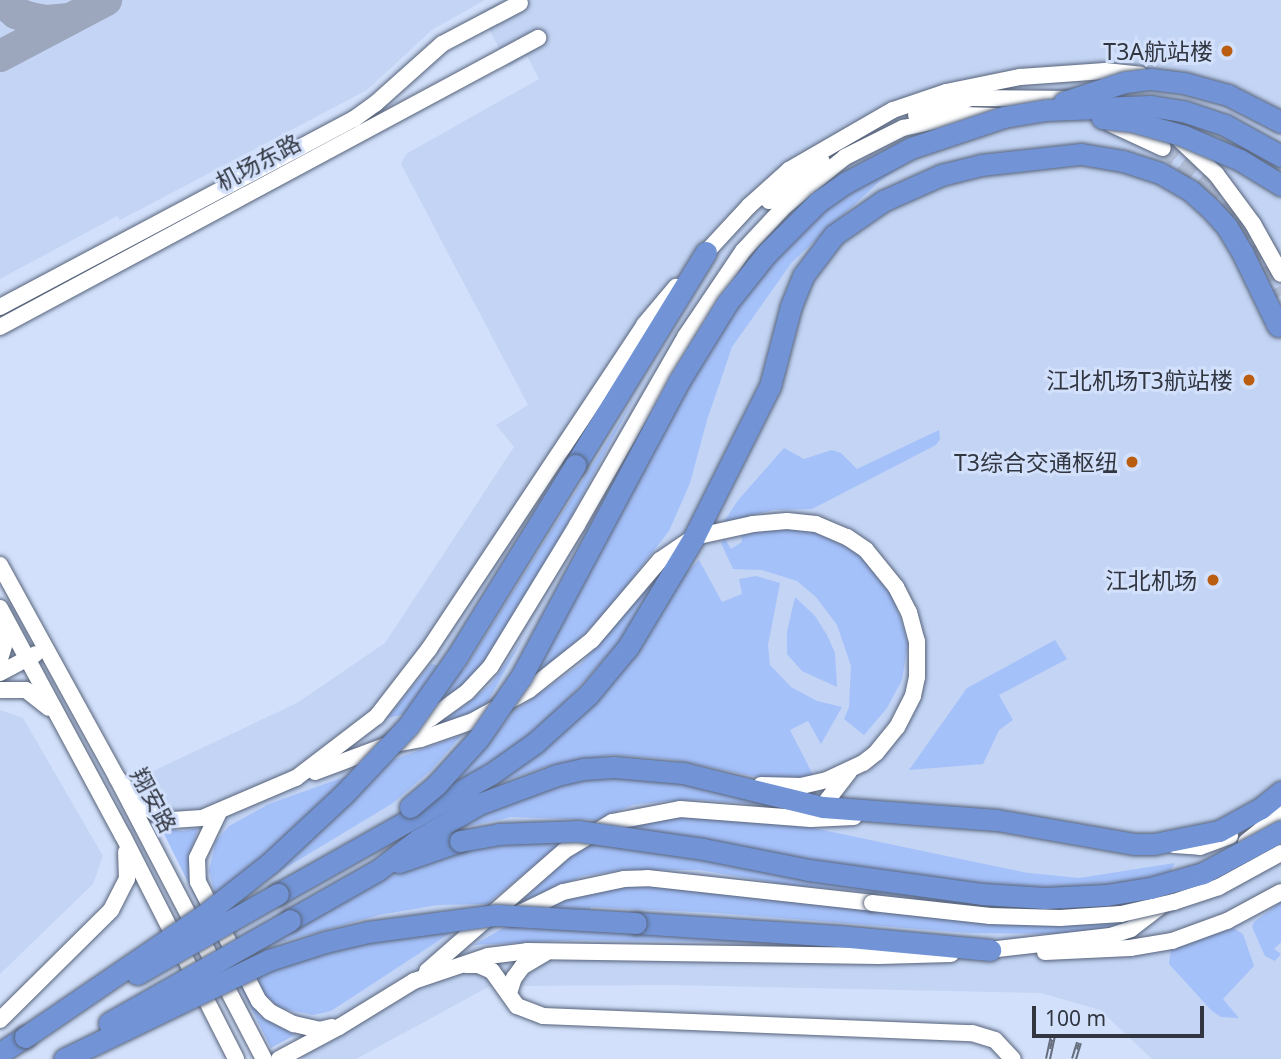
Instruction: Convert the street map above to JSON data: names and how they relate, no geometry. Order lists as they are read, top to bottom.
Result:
{
  "streets": {
    "main road": ["机场东路", "翔安路"]
  },
  "places": [
    "T3A航站楼",
    "江北机场T3航站楼",
    "T3综合交通枢纽",
    "江北机场"
  ],
  "scale_bar": "100 m"
}
